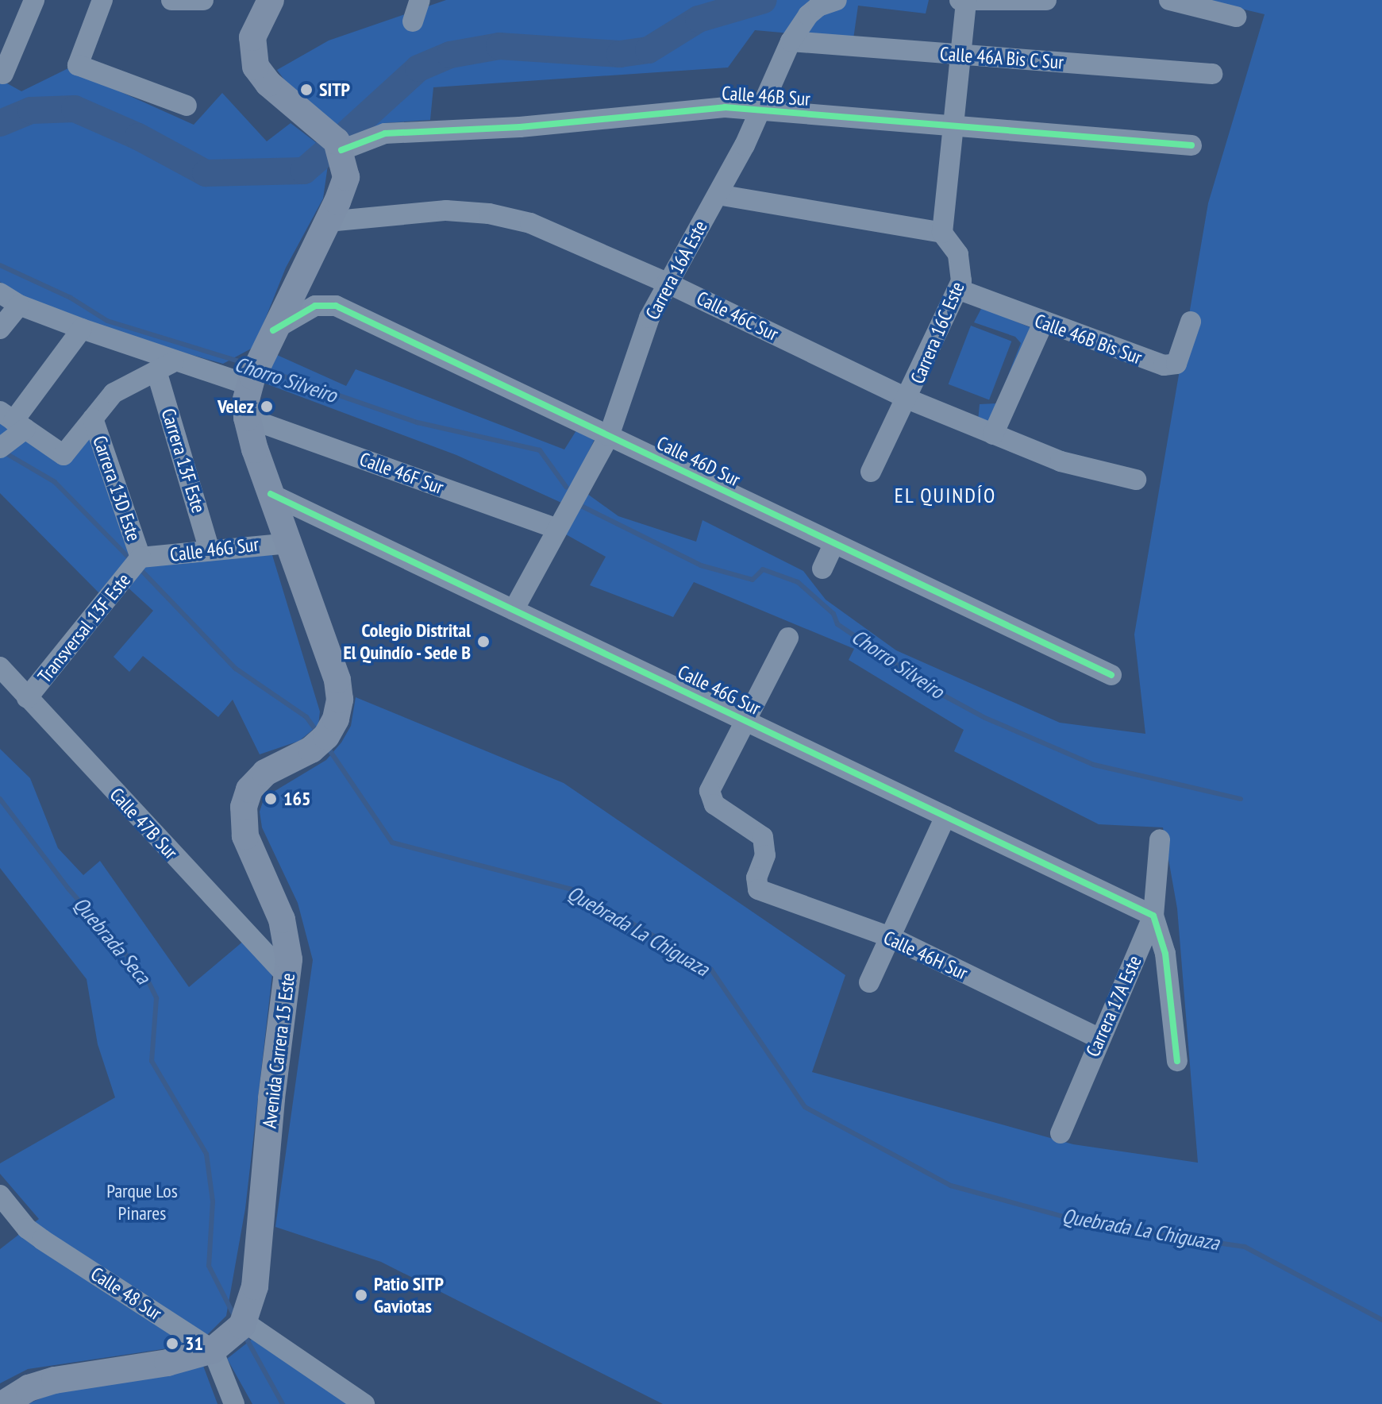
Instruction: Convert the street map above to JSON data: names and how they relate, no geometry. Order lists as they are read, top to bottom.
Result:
{
  "streets": {
    "main road": ["Avenida Carrera 15 Este"],
    "street": [
      "Calle 46A Bis C Sur",
      "Calle 46B Sur",
      "Carrera 16A Este",
      "Calle 46C Sur",
      "Carrera 16C Este",
      "Calle 46B Bis Sur",
      "Carrera 13F Este",
      "Calle 46D Sur",
      "Calle 46F Sur",
      "Carrera 13D Este",
      "Calle 46G Sur",
      "Transversal 13F Este",
      "Calle 47B Sur",
      "Calle 46H Sur",
      "Carrera 17A Este",
      "Calle 48 Sur"
    ]
  },
  "crossings": [
    ["Calle 46A Bis C Sur", "Carrera 16A Este"],
    ["Calle 46B Sur", "Carrera 16A Este"],
    ["Calle 46B Sur", "Avenida Carrera 15 Este"],
    ["Carrera 16A Este", "Calle 46C Sur"],
    ["Carrera 16A Este", "Calle 46D Sur"],
    ["Carrera 16A Este", "Calle 46F Sur"],
    ["Carrera 16A Este", "Calle 46G Sur"],
    ["Calle 46C Sur", "Carrera 16C Este"],
    ["Calle 46C Sur", "Avenida Carrera 15 Este"],
    ["Carrera 16C Este", "Calle 46B Bis Sur"],
    ["Carrera 13F Este", "Calle 46G Sur"],
    ["Calle 46D Sur", "Avenida Carrera 15 Este"],
    ["Calle 46F Sur", "Avenida Carrera 15 Este"],
    ["Carrera 13D Este", "Calle 46G Sur"],
    ["Carrera 13D Este", "Transversal 13F Este"],
    ["Calle 46G Sur", "Transversal 13F Este"],
    ["Calle 46G Sur", "Calle 46H Sur"],
    ["Calle 46G Sur", "Carrera 17A Este"],
    ["Calle 46G Sur", "Avenida Carrera 15 Este"],
    ["Transversal 13F Este", "Calle 47B Sur"],
    ["Calle 47B Sur", "Avenida Carrera 15 Este"],
    ["Calle 46H Sur", "Carrera 17A Este"]
  ],
  "districts": ["EL QUINDÍO"],
  "water": ["Chorro Silveiro", "Quebrada La Chiguaza", "Quebrada Seca"],
  "parks": ["Parque Los Pinares"],
  "places": [
    "SITP",
    "Velez",
    "Colegio Distrital El Quindío - Sede B",
    "165",
    "Patio SITP Gaviotas",
    "31"
  ]
}
